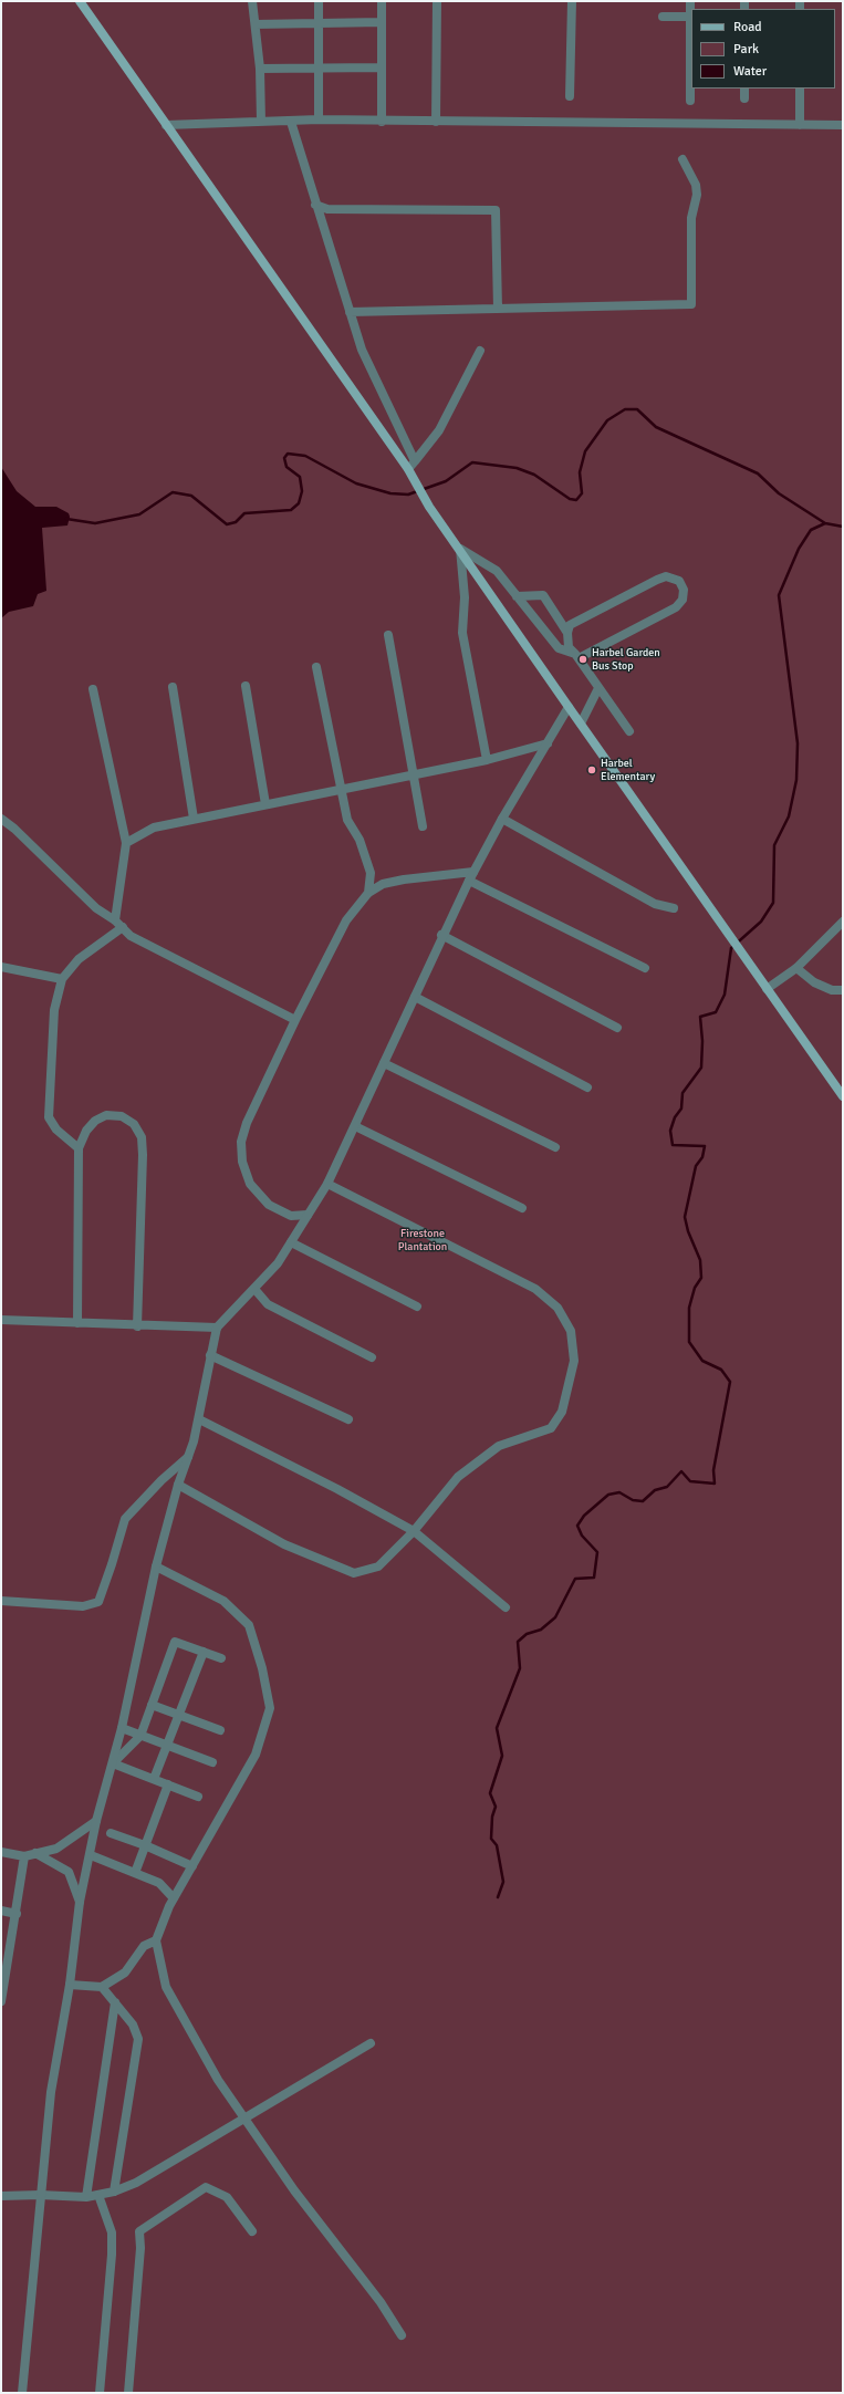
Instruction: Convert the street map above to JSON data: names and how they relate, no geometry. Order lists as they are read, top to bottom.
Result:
{
  "parks": ["Firestone Plantation"],
  "places": ["Harbel Garden Bus Stop", "Harbel Elementary"],
  "legend": ["Road", "Park", "Water"]
}
